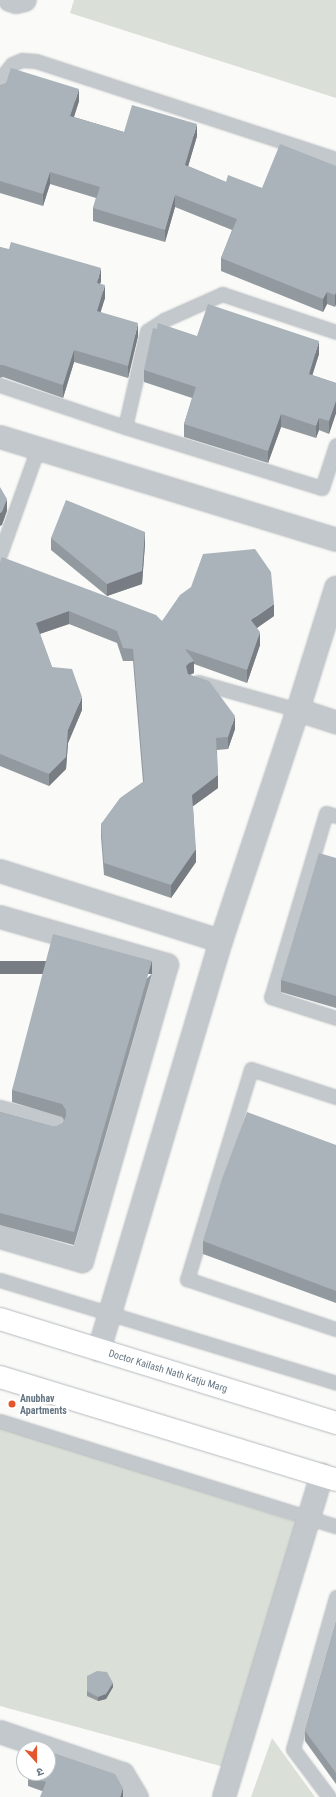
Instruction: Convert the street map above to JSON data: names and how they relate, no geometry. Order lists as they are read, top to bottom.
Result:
{
  "streets": {
    "main road": ["Doctor Kailash Nath Katju Marg"]
  },
  "places": ["Anubhav Apartments"],
  "north": "bottom"
}
